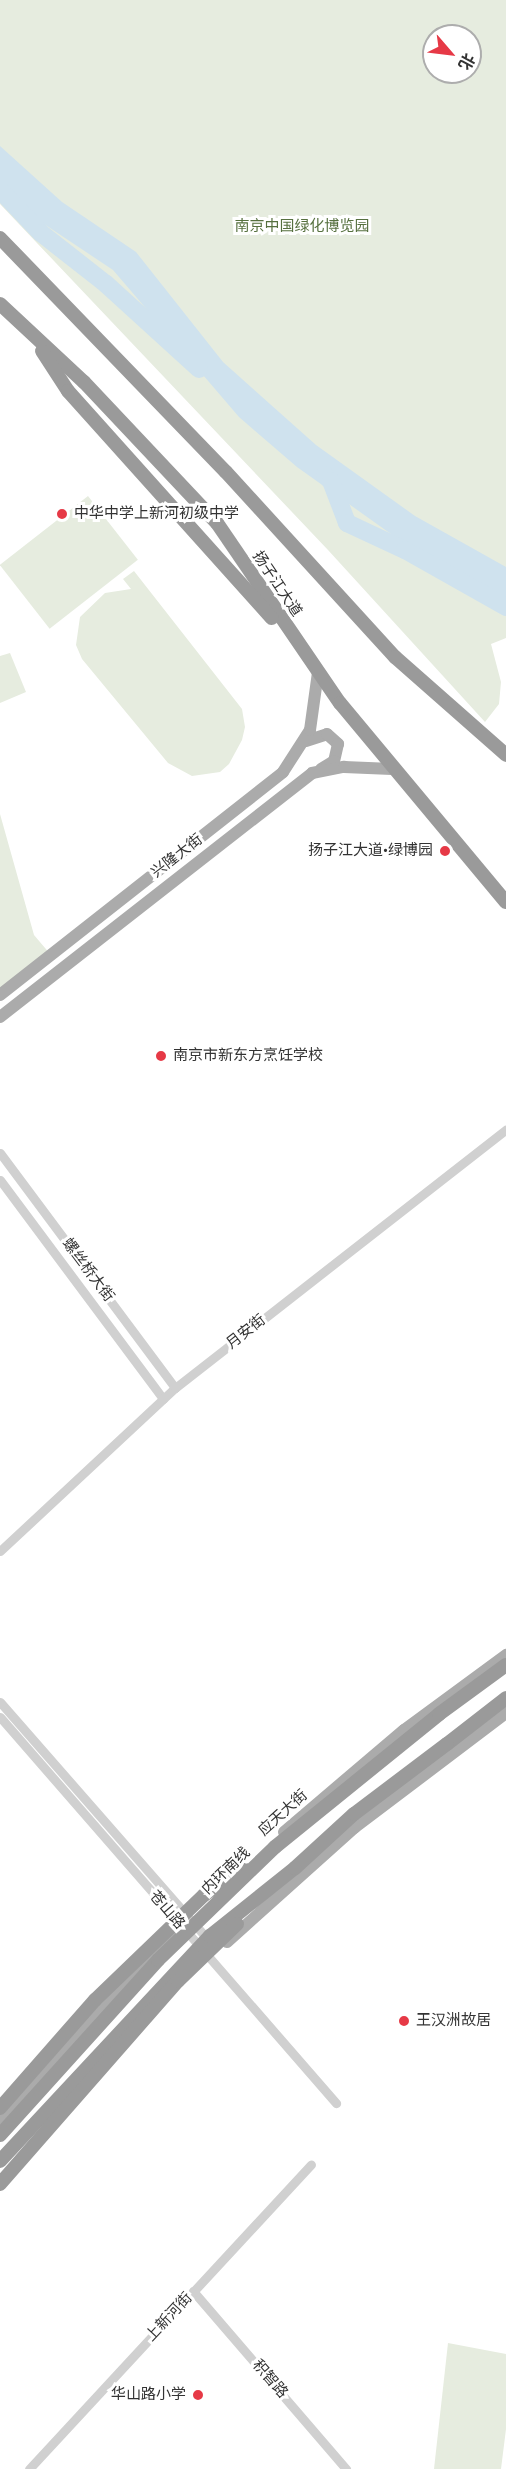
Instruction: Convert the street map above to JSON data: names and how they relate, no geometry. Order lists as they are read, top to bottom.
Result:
{
  "streets": {
    "highway": ["扬子江大道", "内环南线"],
    "main road": ["兴隆大街", "应天大街"],
    "street": [
      "螺丝桥大街",
      "月安街",
      "苍山路",
      "上新河街",
      "积智路"
    ]
  },
  "crossings": [
    ["扬子江大道", "兴隆大街"],
    ["螺丝桥大街", "月安街"],
    ["应天大街", "苍山路"],
    ["上新河街", "积智路"]
  ],
  "parks": ["南京中国绿化博览园"],
  "places": [
    "中华中学上新河初级中学",
    "扬子江大道·绿博园",
    "南京市新东方烹饪学校",
    "王汉洲故居",
    "华山路小学"
  ],
  "north": "bottom right"
}
